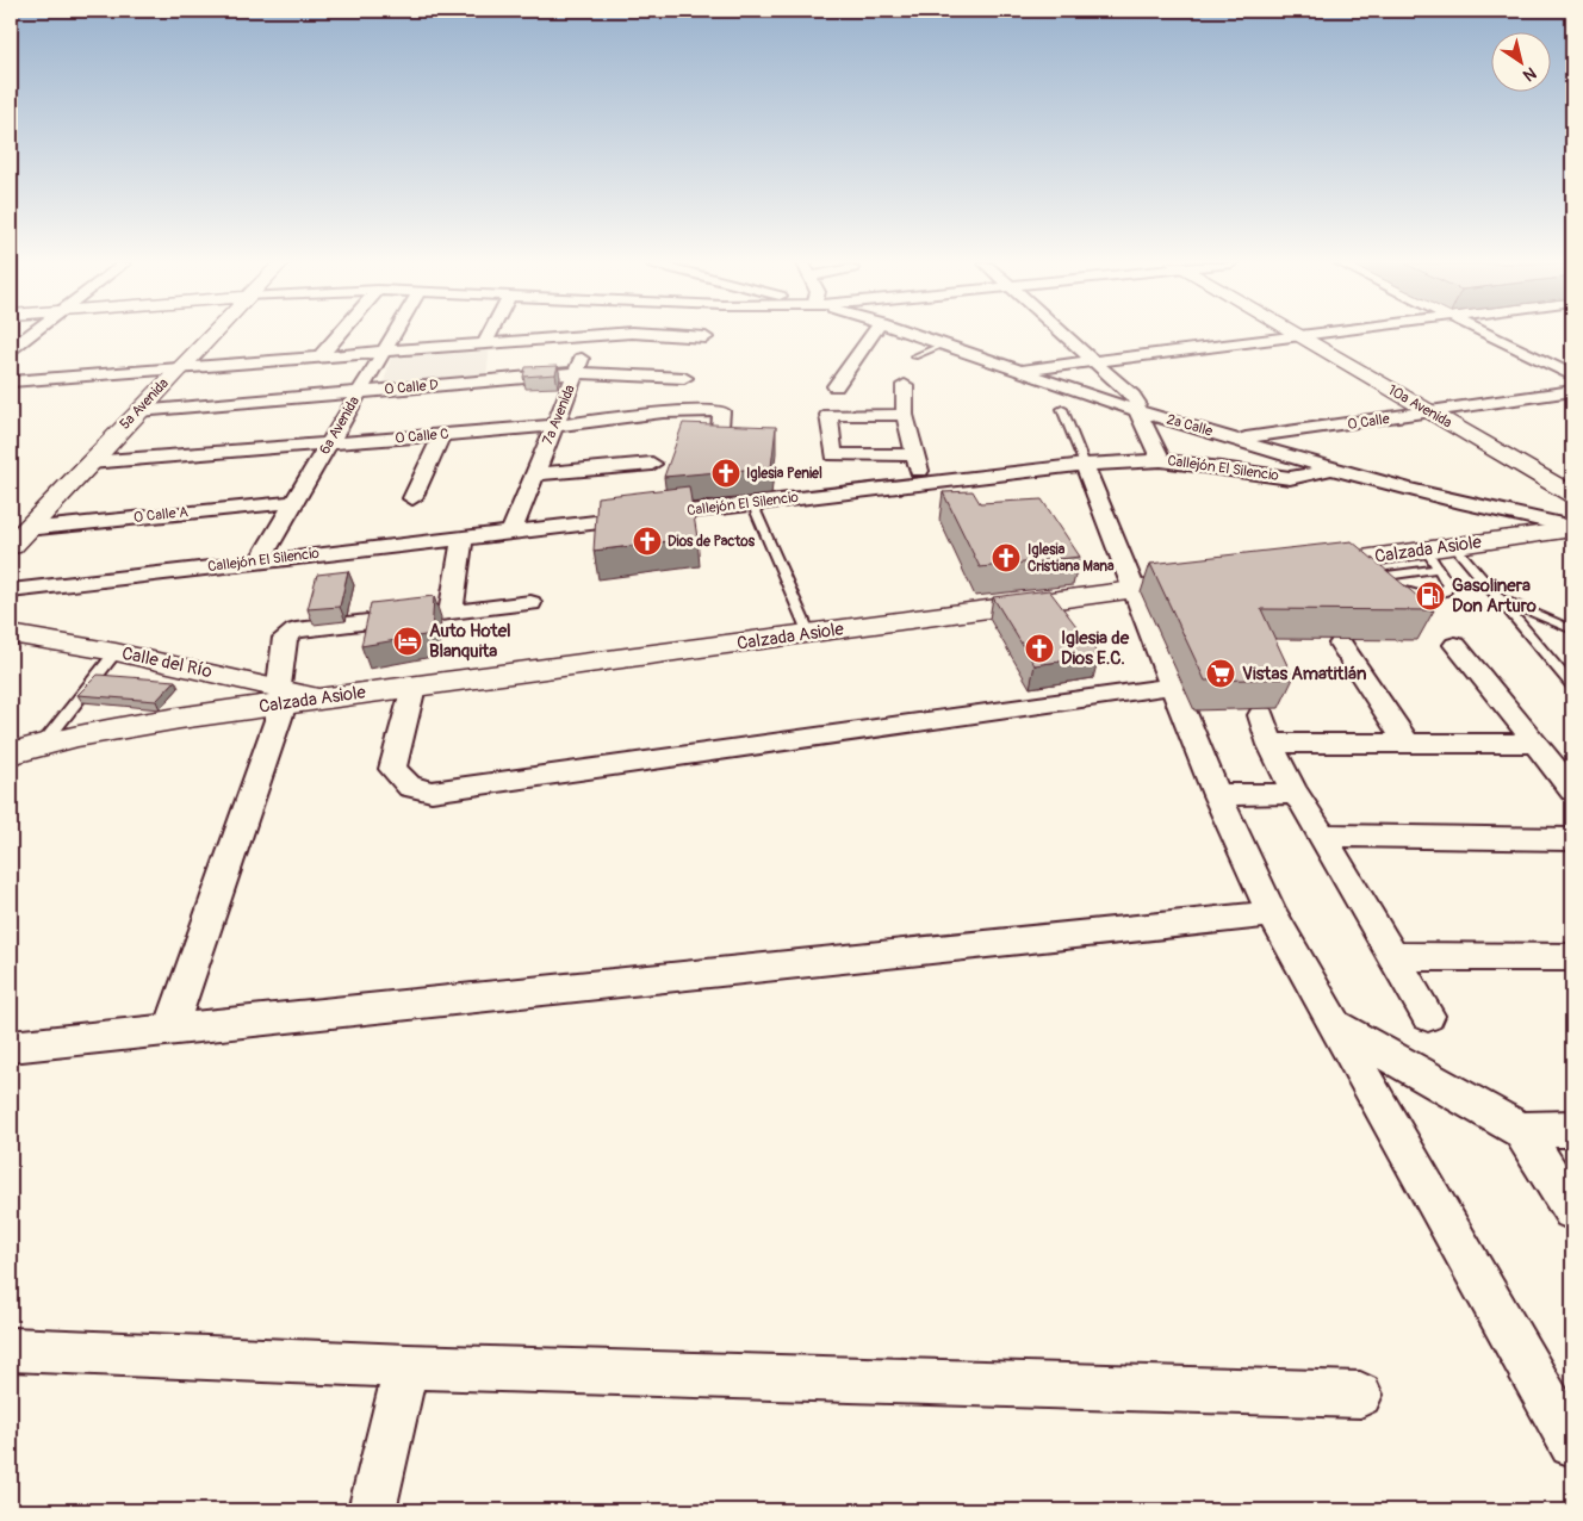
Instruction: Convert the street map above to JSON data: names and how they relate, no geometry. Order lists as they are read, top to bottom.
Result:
{
  "streets": {
    "main road": [
      "5a Avenida",
      "10a Avenida",
      "Calzada Asiole",
      "Calle del Río"
    ],
    "street": [
      "0 Calle D",
      "7a Avenida",
      "0 Calle",
      "6a Avenida",
      "2a Calle",
      "0 Calle C",
      "Callejón El Silencio",
      "0 Calle A"
    ]
  },
  "crossings": [
    ["0 Calle D", "5a Avenida"],
    ["0 Calle D", "7a Avenida"],
    ["0 Calle D", "6a Avenida"],
    ["5a Avenida", "0 Calle C"],
    ["5a Avenida", "0 Calle A"],
    ["10a Avenida", "0 Calle"],
    ["7a Avenida", "0 Calle C"],
    ["7a Avenida", "Callejón El Silencio"],
    ["0 Calle", "2a Calle"],
    ["6a Avenida", "0 Calle C"],
    ["6a Avenida", "Callejón El Silencio"],
    ["6a Avenida", "0 Calle A"],
    ["2a Calle", "Callejón El Silencio"],
    ["2a Calle", "Calzada Asiole"],
    ["Calzada Asiole", "Calle del Río"]
  ],
  "places": {
    "church": [
      "Iglesia Peniel",
      "Dios de Pactos",
      "Iglesia Cristiana Mana",
      "Iglesia de Dios E.C."
    ],
    "fuel station": ["Gasolinera Don Arturo"],
    "hotel": ["Auto Hotel Blanquita"],
    "supermarket": ["Vistas Amatitlán"]
  },
  "north": "bottom right"
}
